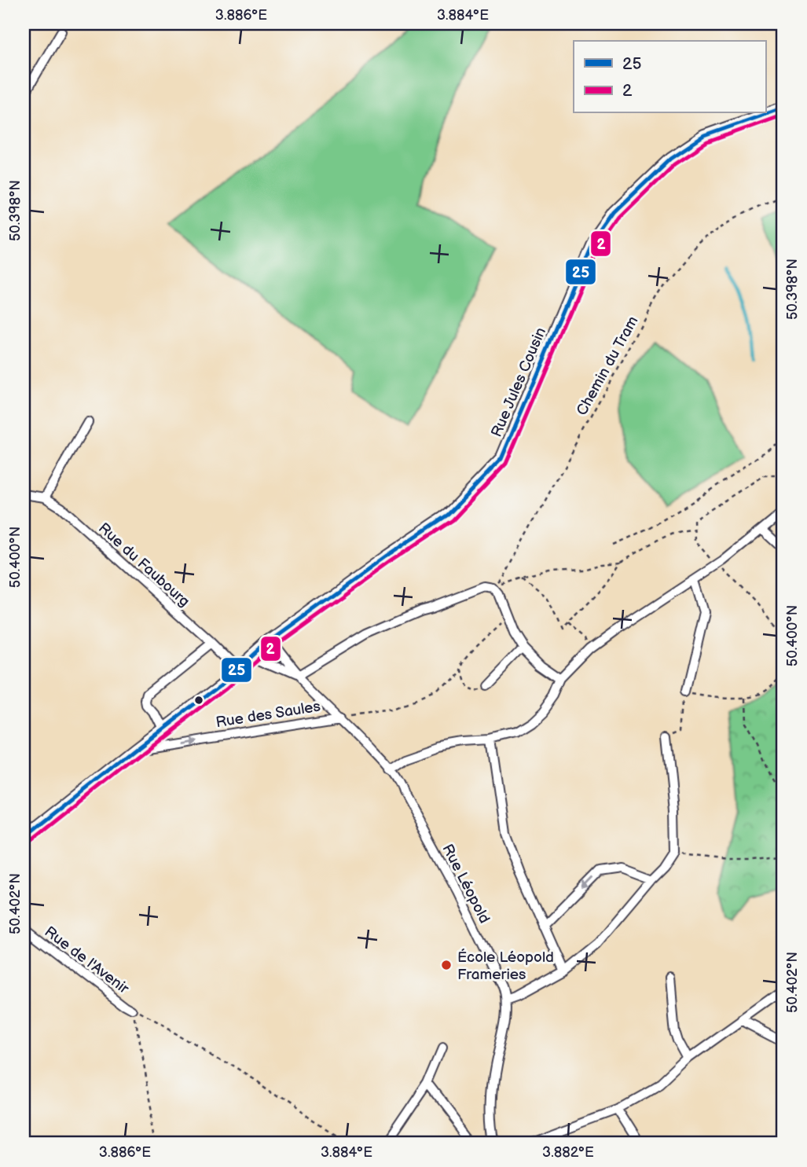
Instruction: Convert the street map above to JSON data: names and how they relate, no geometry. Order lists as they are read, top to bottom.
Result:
{
  "streets": {
    "street": [
      "Rue Jules Cousin",
      "Rue du Faubourg",
      "Rue des Saules",
      "Rue Léopold",
      "Rue de l'Avenir"
    ],
    "path": ["Chemin du Tram"]
  },
  "crossings": [
    ["Rue Jules Cousin", "Rue des Saules"],
    ["Rue Jules Cousin", "Rue Léopold"],
    ["Rue du Faubourg", "Rue des Saules"],
    ["Rue des Saules", "Rue Léopold"]
  ],
  "one_way": ["Rue des Saules"],
  "places": ["École Léopold Frameries"],
  "lines": ["transit line 25", "transit line 2"],
  "legend": ["25", "2"],
  "coordinates": [
    "3.886°E",
    "3.884°E",
    "50.398°N",
    "50.400°N",
    "50.402°N",
    "3.882°E"
  ]
}
